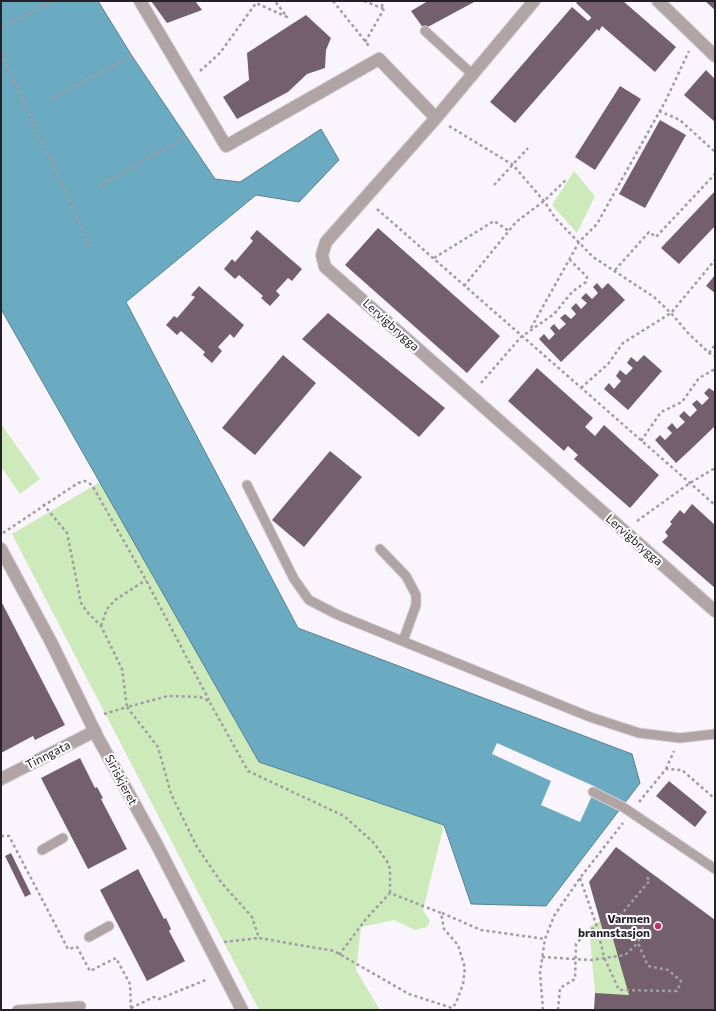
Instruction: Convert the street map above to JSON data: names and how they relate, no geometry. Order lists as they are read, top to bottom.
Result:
{
  "streets": {
    "street": ["Lervigbrygga", "Tinngata", "Siriskjeret"]
  },
  "crossings": [
    ["Tinngata", "Siriskjeret"]
  ],
  "places": ["Varmen brannstasjon"]
}
